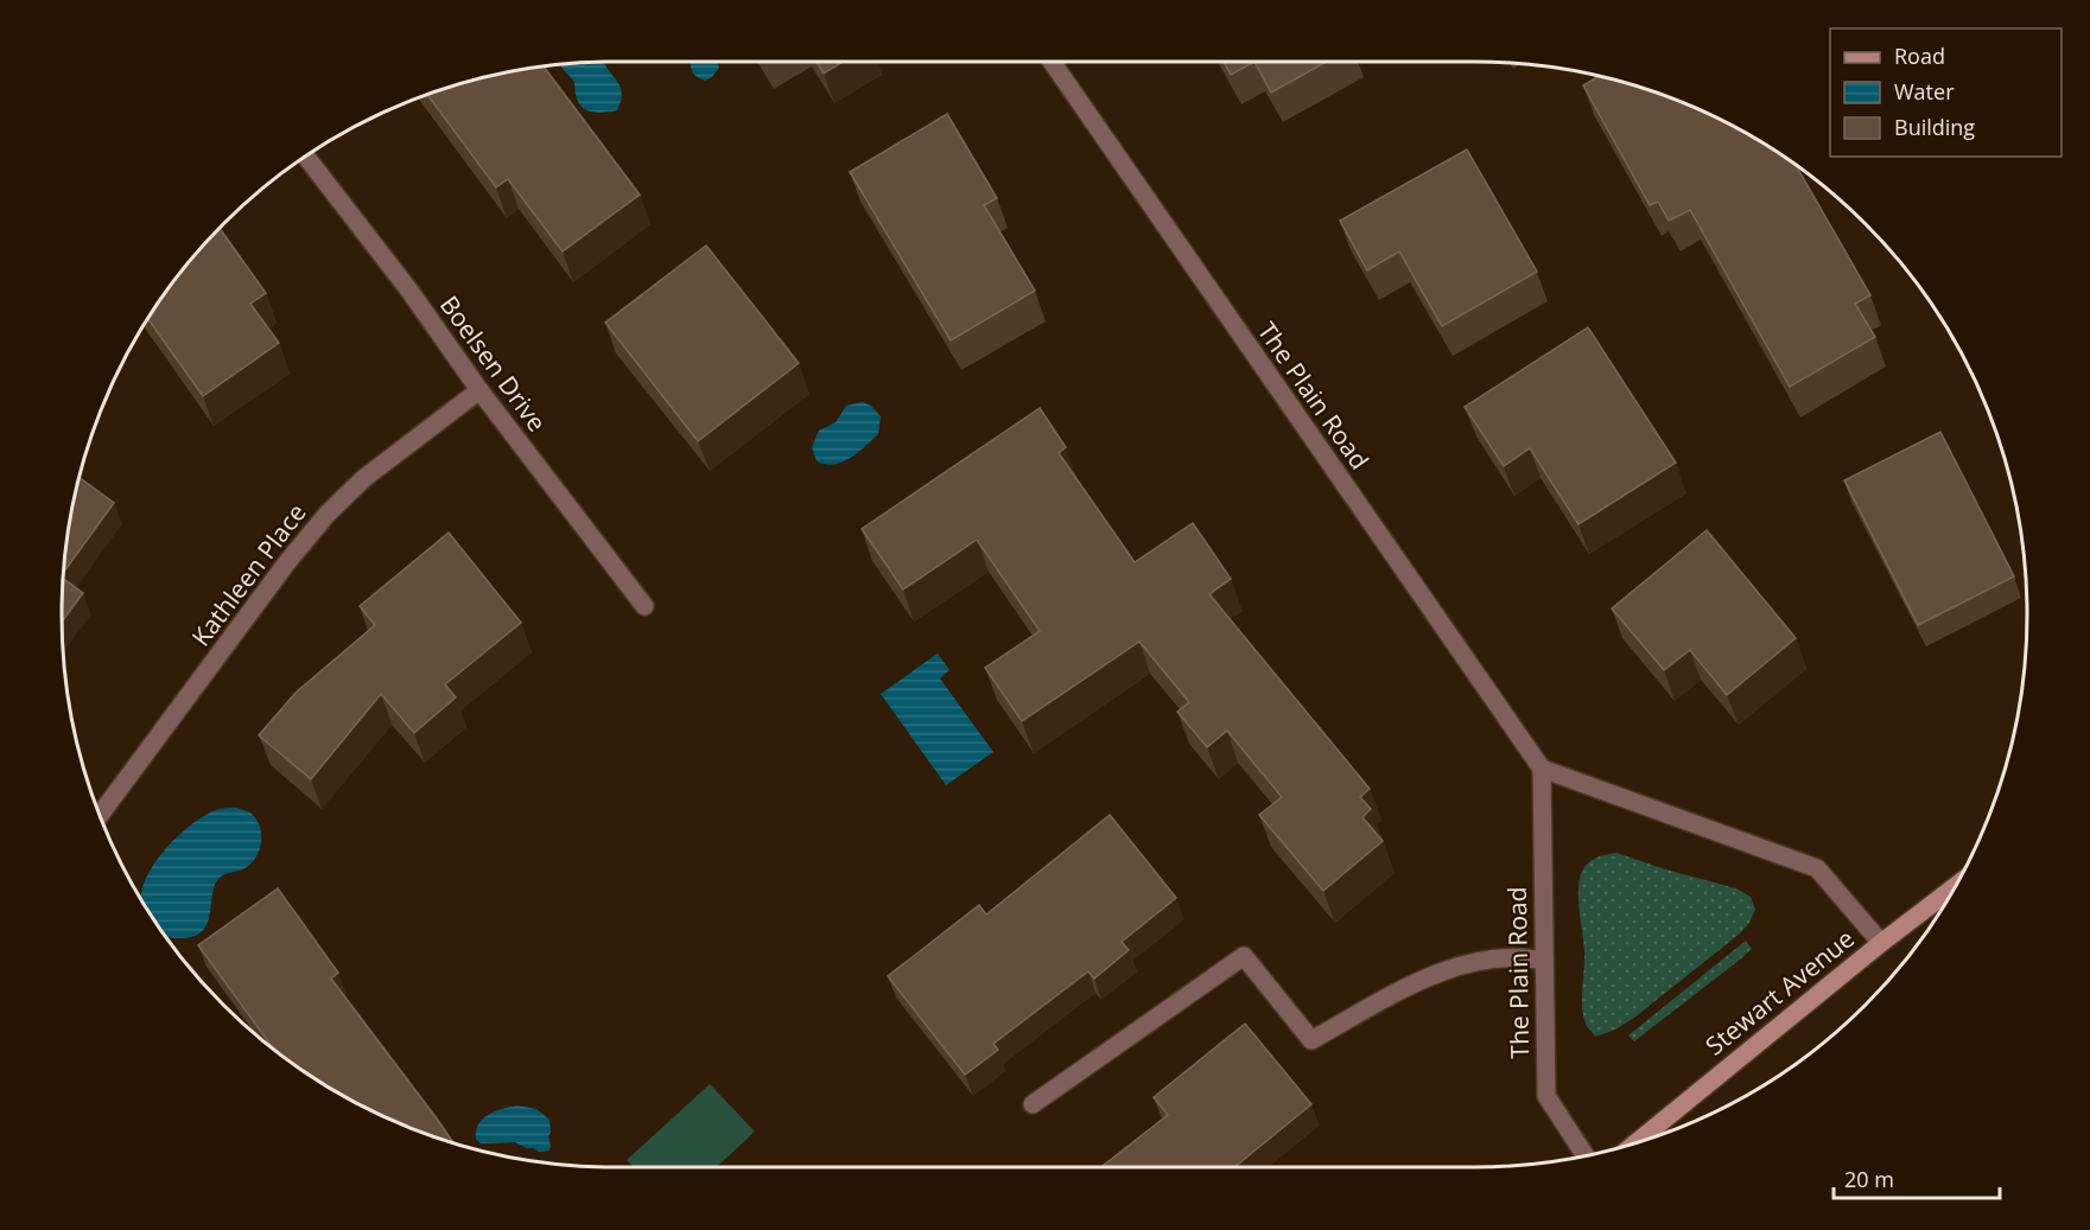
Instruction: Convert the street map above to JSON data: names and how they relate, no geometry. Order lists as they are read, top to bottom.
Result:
{
  "streets": {
    "street": [
      "Boelsen Drive",
      "The Plain Road",
      "Kathleen Place",
      "Stewart Avenue"
    ]
  },
  "crossings": [
    ["Boelsen Drive", "Kathleen Place"]
  ],
  "legend": ["Road", "Water", "Building"],
  "scale_bar": "20 m"
}
